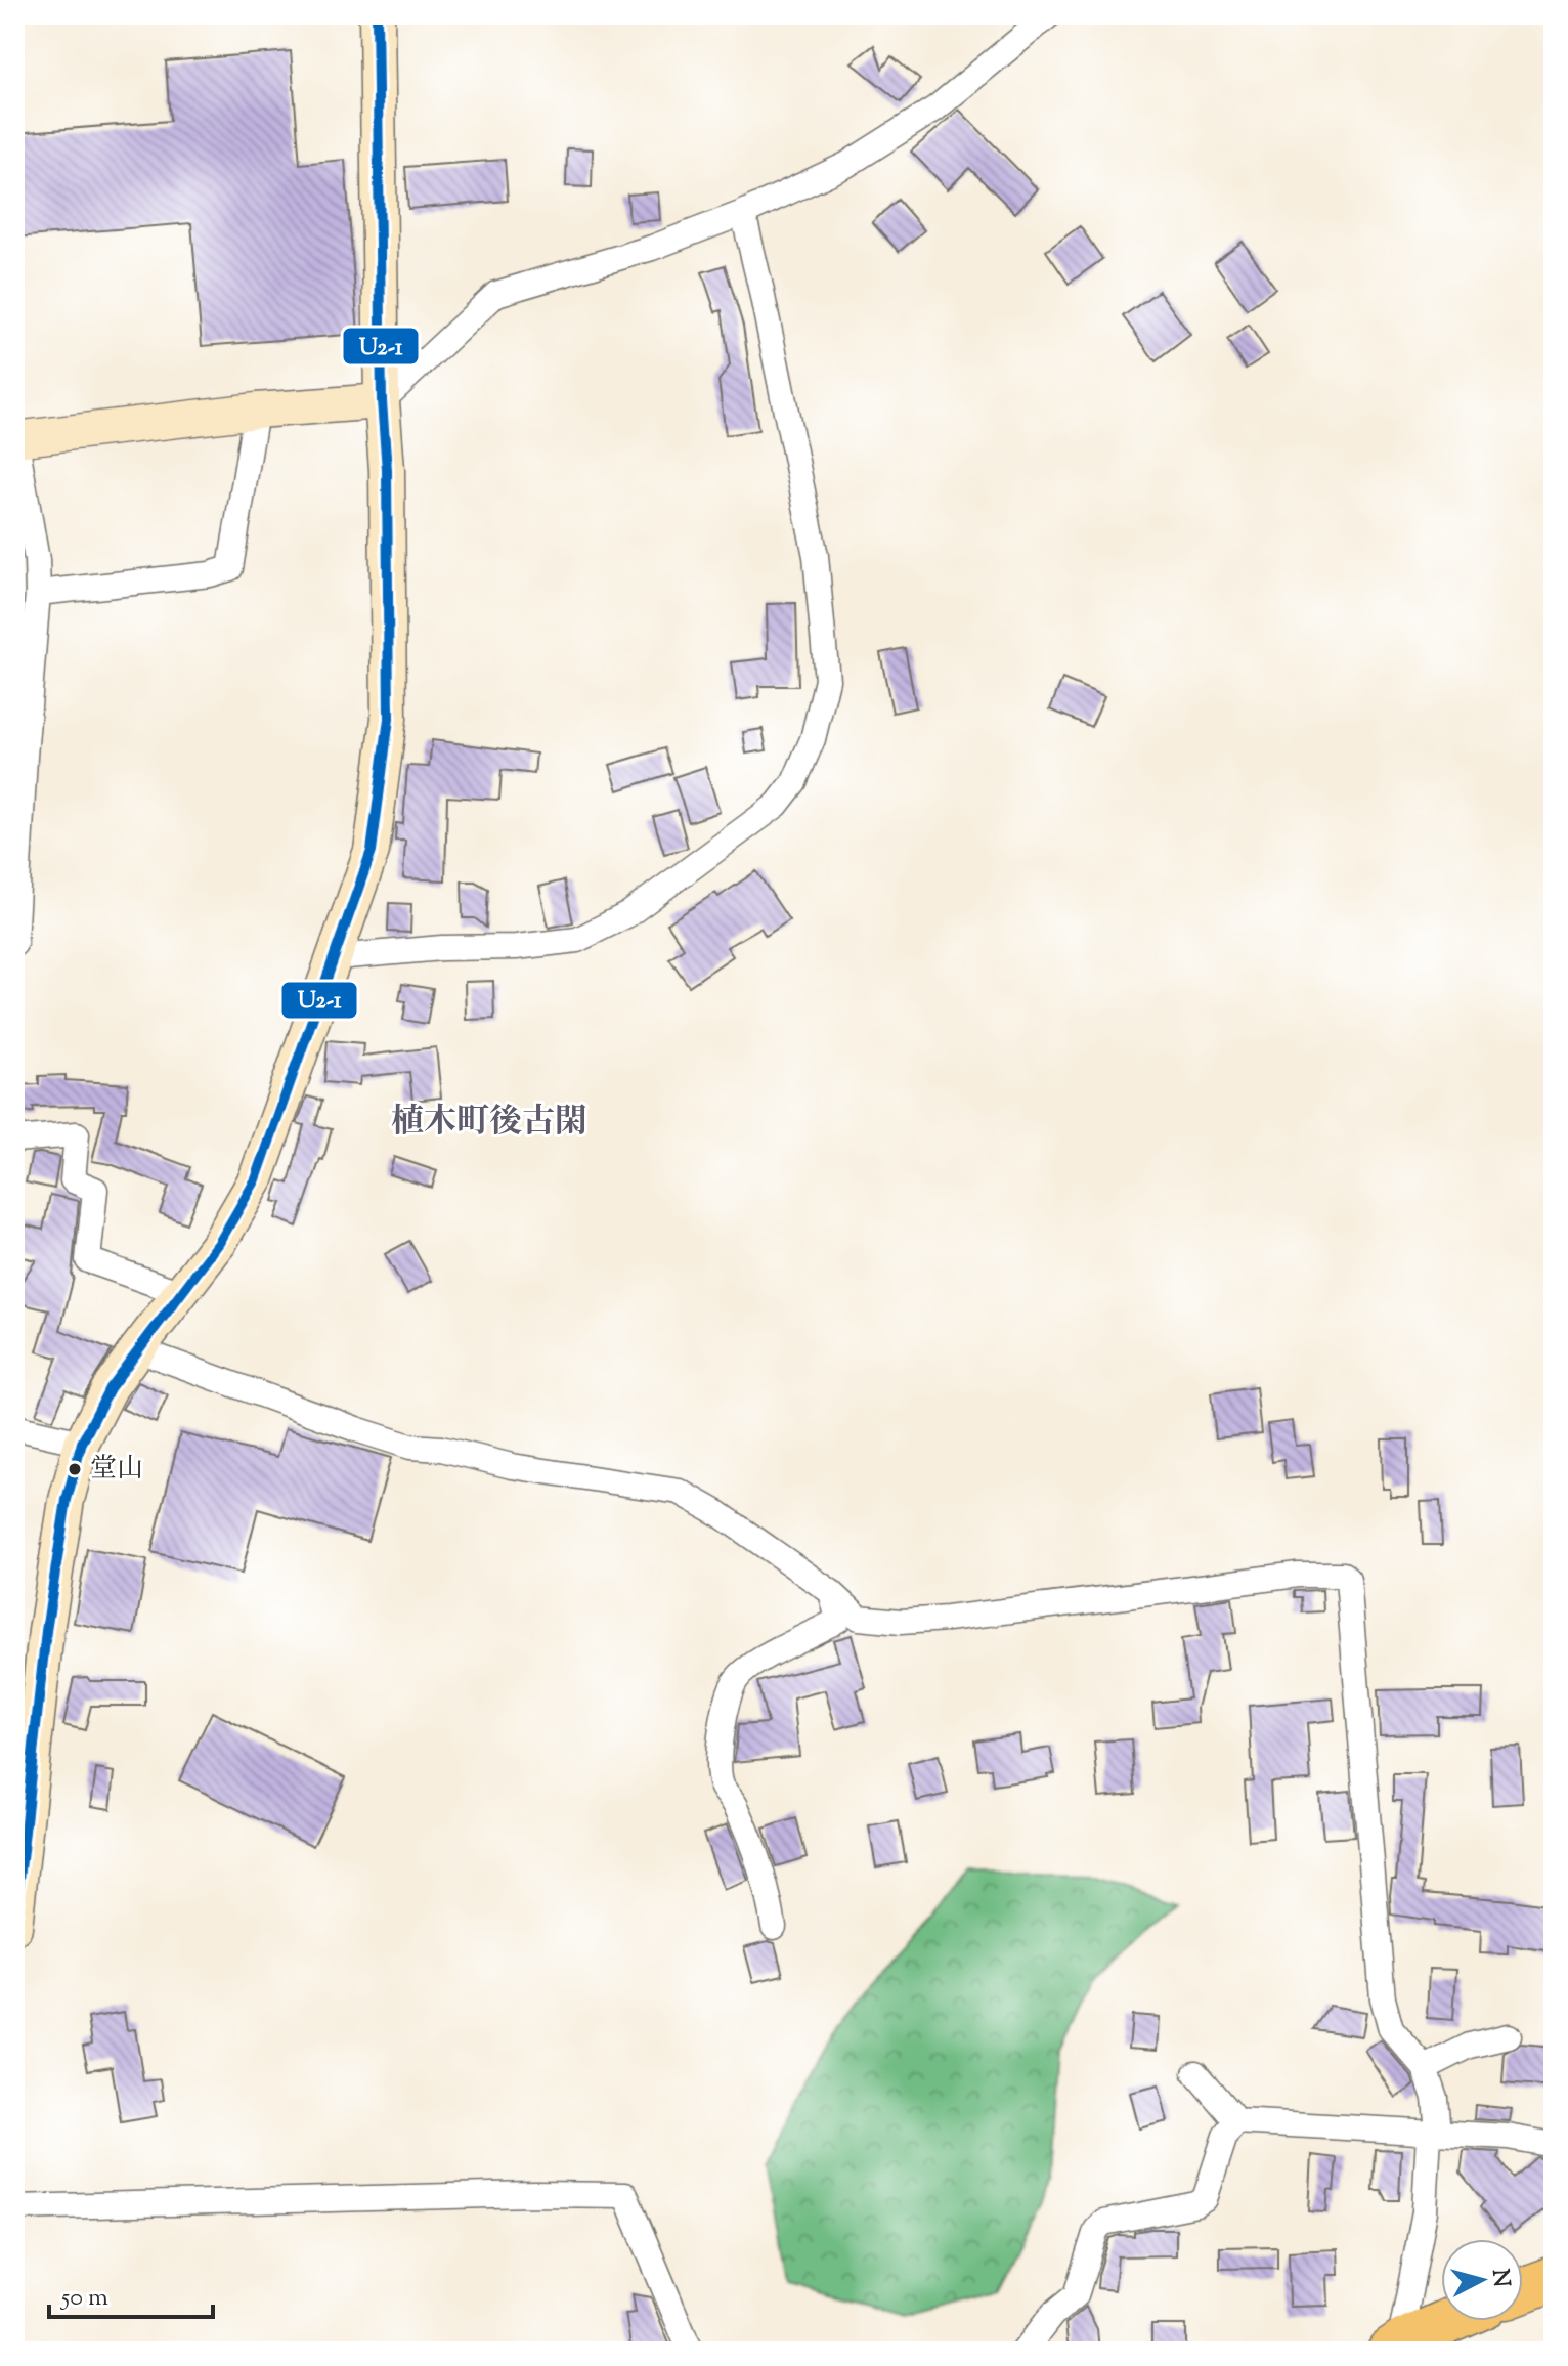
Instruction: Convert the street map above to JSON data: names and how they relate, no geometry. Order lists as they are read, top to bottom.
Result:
{
  "districts": ["植木町後古閑"],
  "places": ["堂山"],
  "lines": ["transit line U2-1"],
  "scale_bar": "50 m",
  "north": "right"
}
